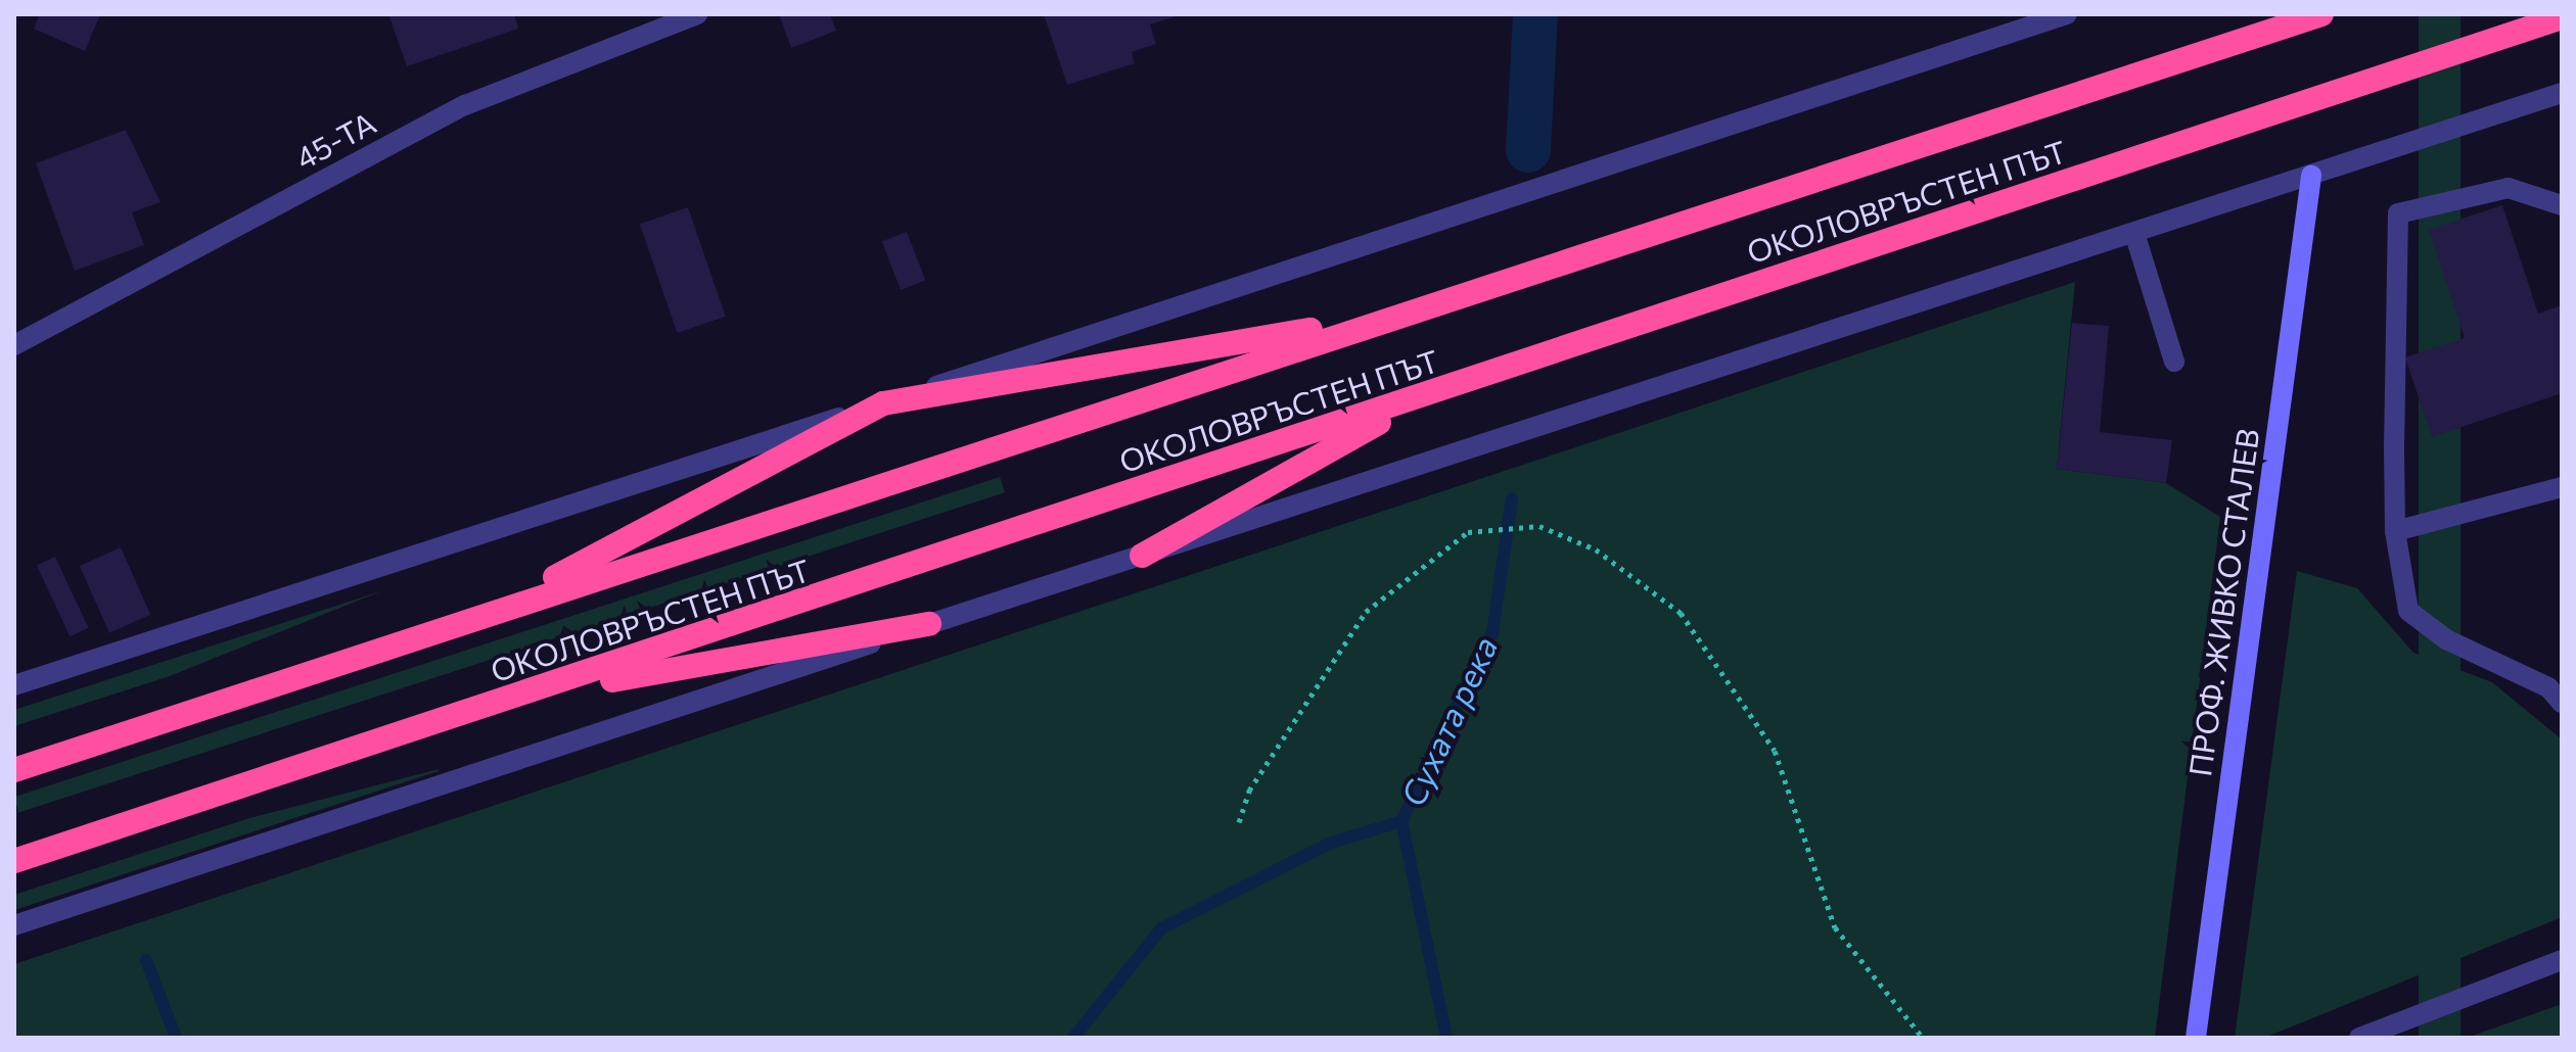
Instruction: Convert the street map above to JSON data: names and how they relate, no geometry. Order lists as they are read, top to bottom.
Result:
{
  "streets": {
    "highway": ["ОКОЛОВРЪСТЕН ПЪТ"],
    "street": ["45-ТА", "ПРОФ. ЖИВКО СТАЛЕВ"]
  },
  "water": ["Сухата река"]
}
